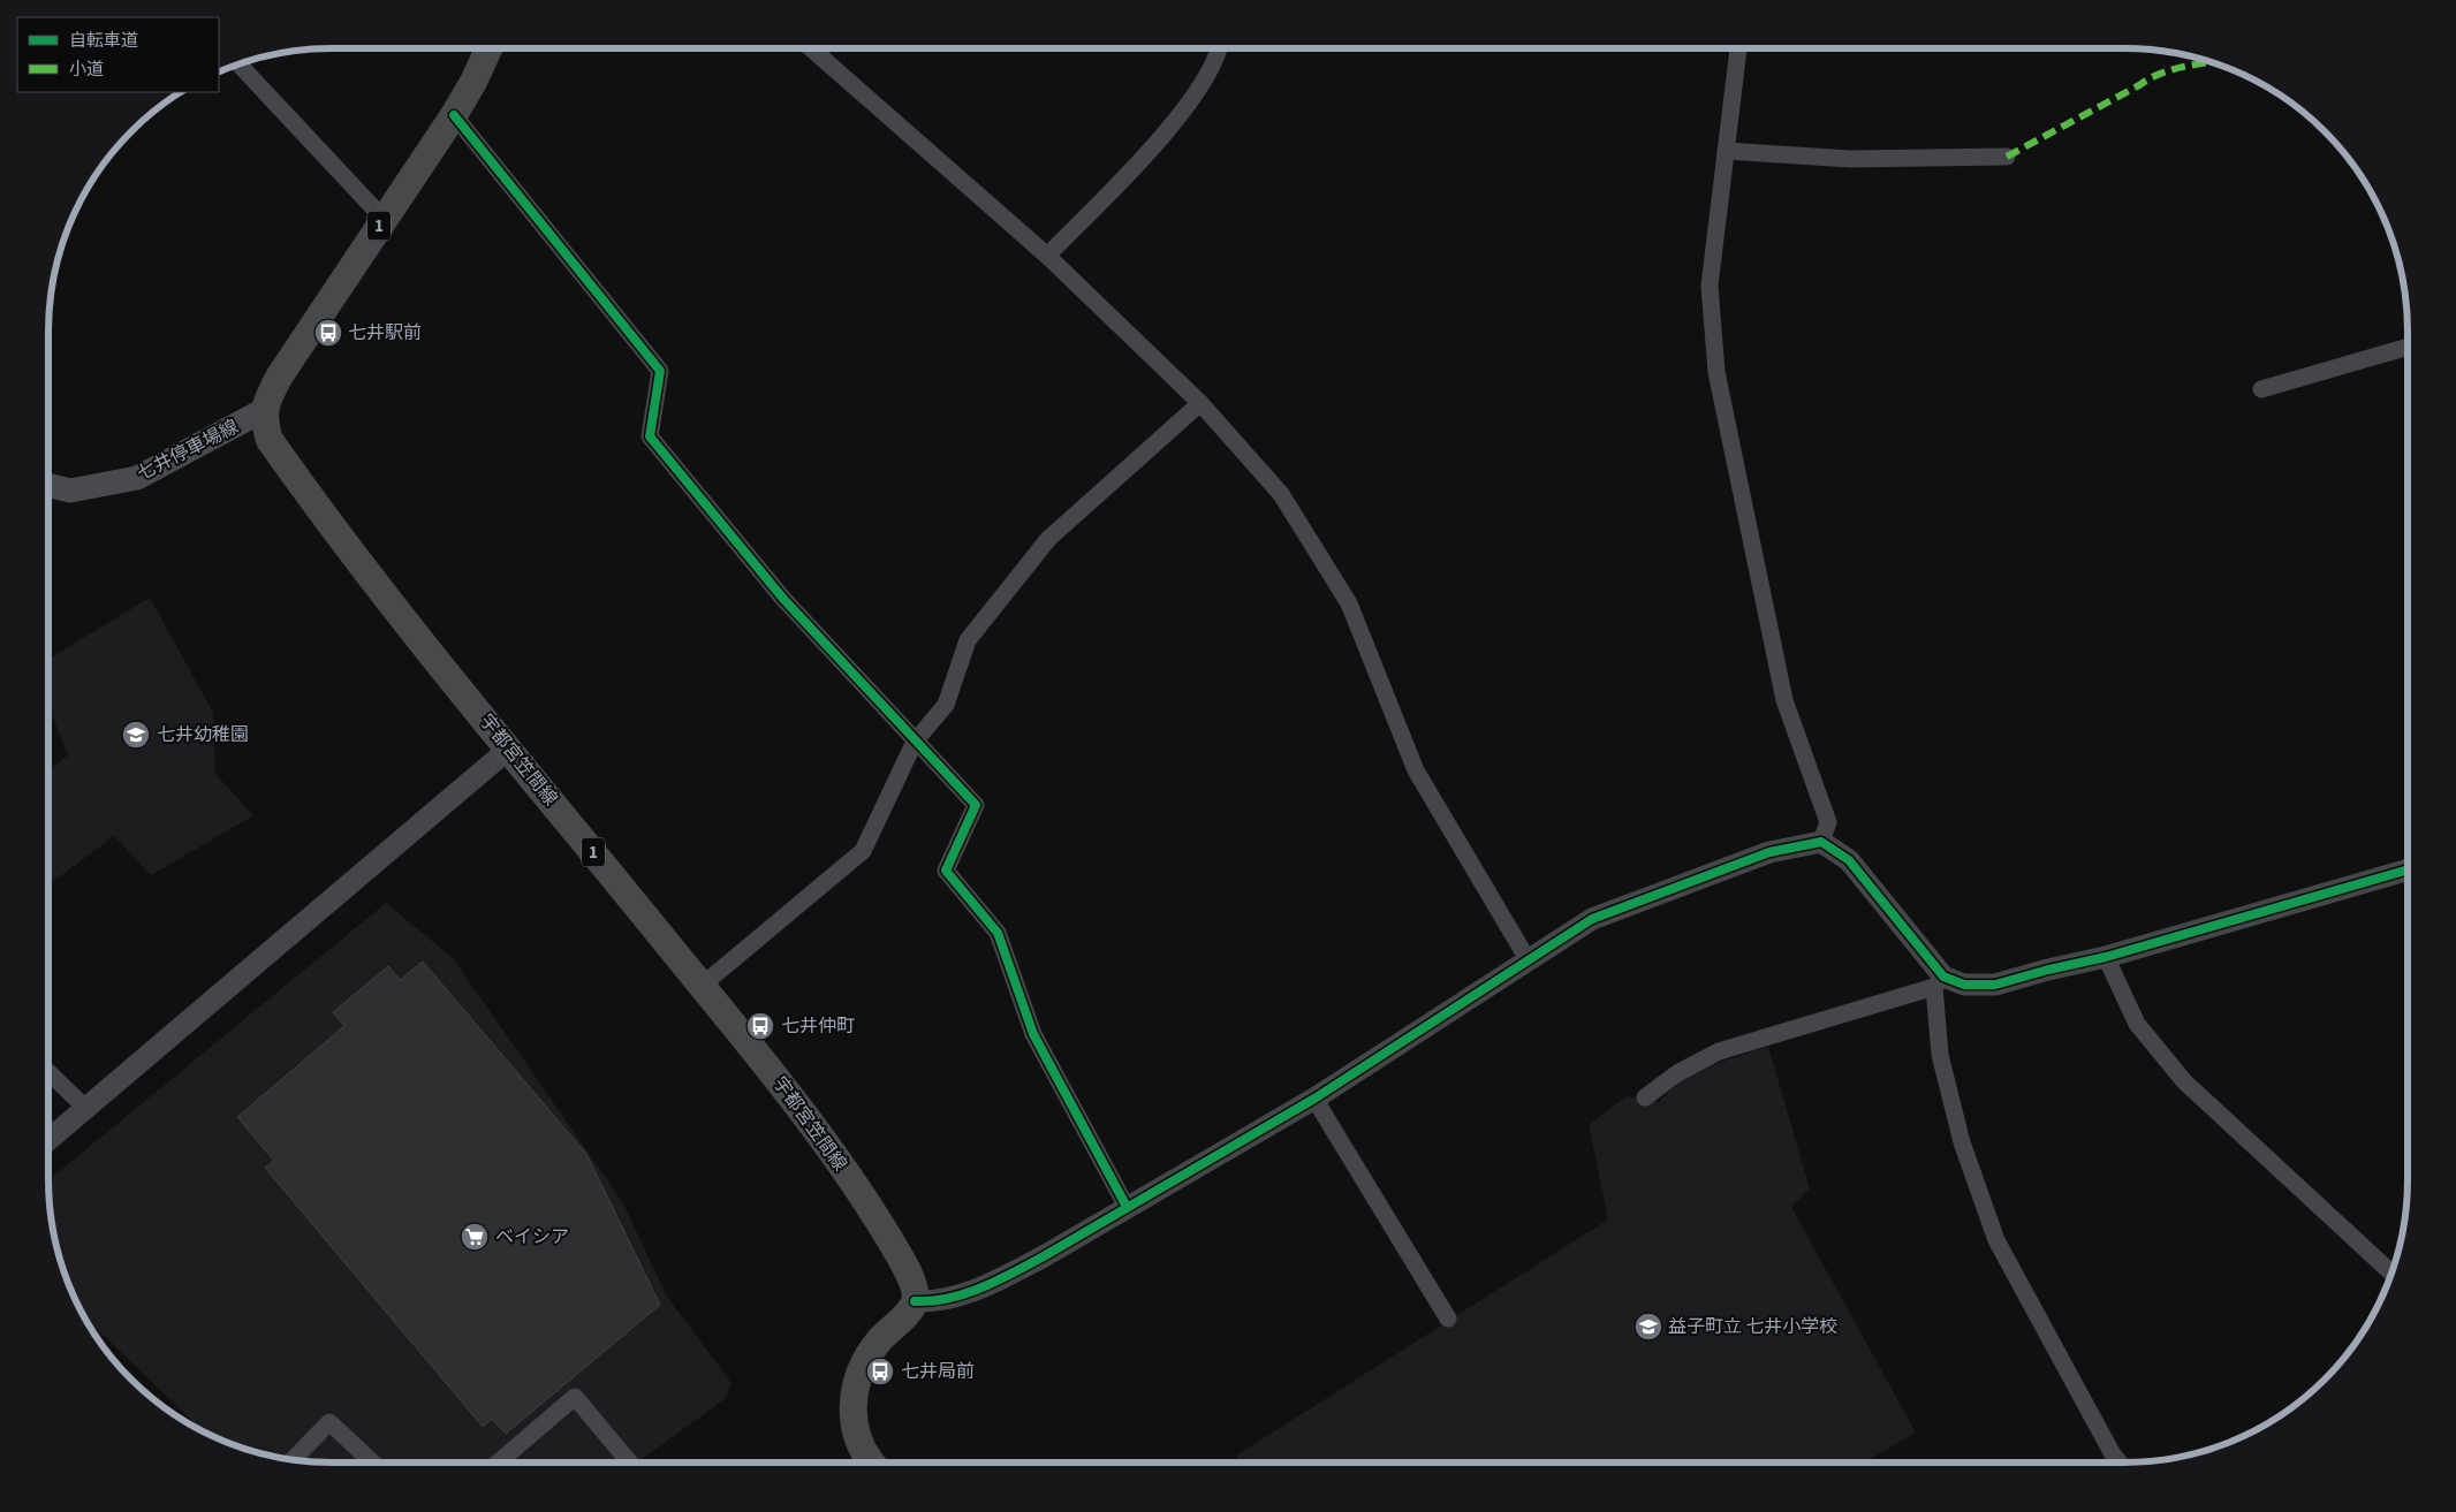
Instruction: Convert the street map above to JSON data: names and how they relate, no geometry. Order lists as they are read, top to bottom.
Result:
{
  "streets": {
    "main road": ["1", "七井停車場線", "宇都宮笠間線"]
  },
  "crossings": [
    ["1", "七井停車場線"],
    ["1", "宇都宮笠間線"],
    ["七井停車場線", "宇都宮笠間線"]
  ],
  "places": {
    "bus stop": ["七井駅前", "七井仲町", "七井局前"],
    "school or university": ["七井幼稚園", "益子町立 七井小学校"],
    "supermarket": ["ベイシア"]
  },
  "legend": ["自転車道", "小道"]
}
